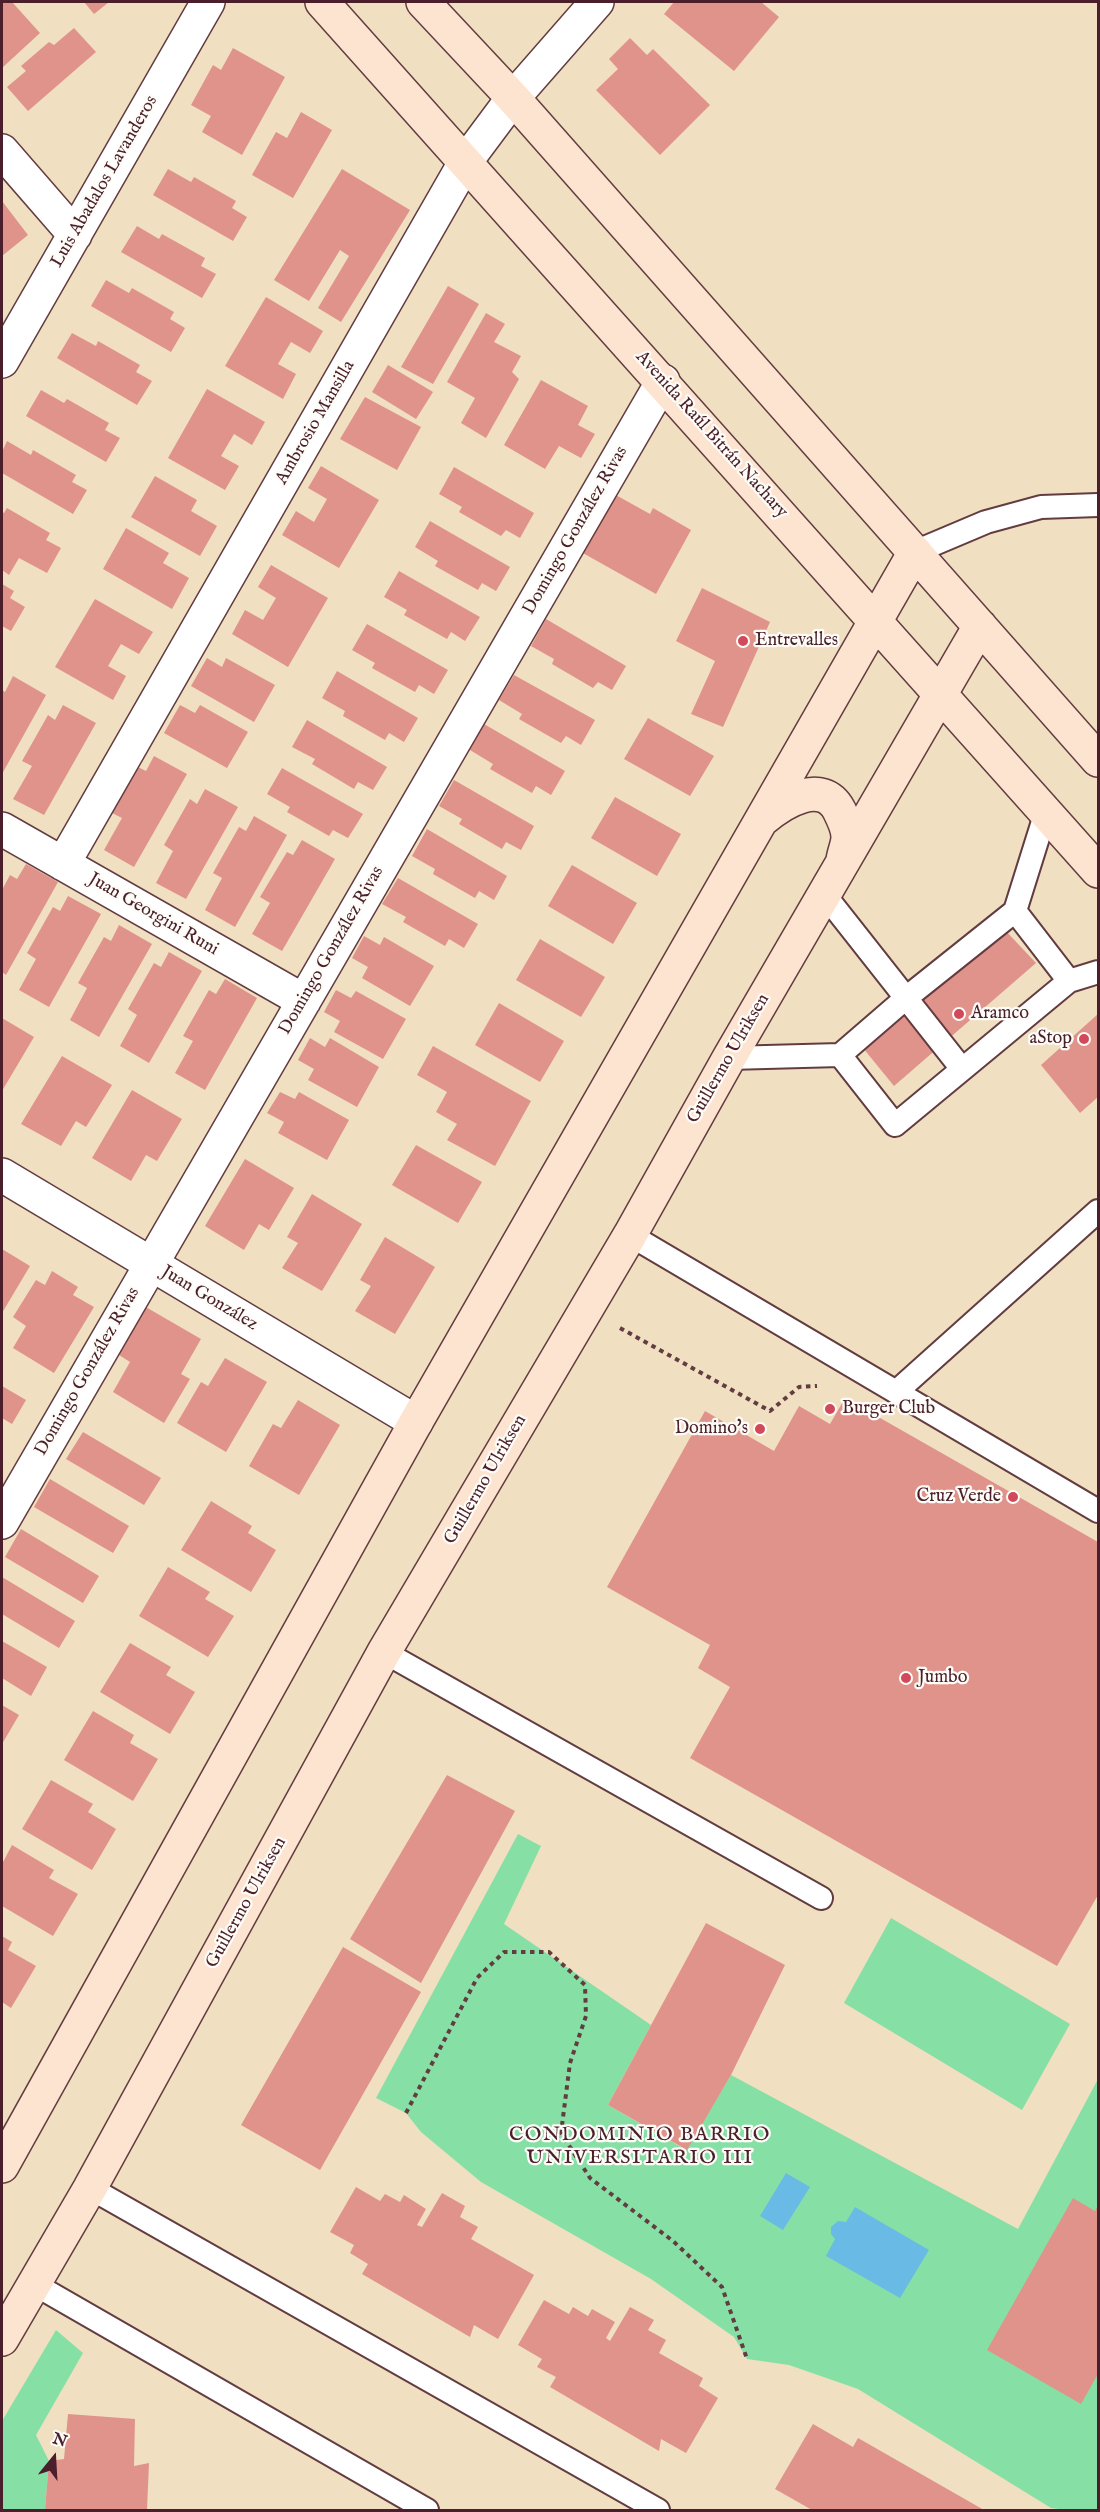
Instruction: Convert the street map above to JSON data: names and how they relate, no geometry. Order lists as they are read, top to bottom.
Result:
{
  "streets": {
    "main road": ["Avenida Raúl Bitrán Nachary", "Guillermo Ulriksen"],
    "street": [
      "Luis Abadalos Lavanderos",
      "Ambrosio Mansilla",
      "Domingo González Rivas",
      "Juan Georgini Runi",
      "Juan González"
    ]
  },
  "crossings": [
    ["Ambrosio Mansilla", "Avenida Raúl Bitrán Nachary"],
    ["Ambrosio Mansilla", "Juan Georgini Runi"],
    ["Avenida Raúl Bitrán Nachary", "Domingo González Rivas"],
    ["Avenida Raúl Bitrán Nachary", "Guillermo Ulriksen"],
    ["Domingo González Rivas", "Juan Georgini Runi"],
    ["Domingo González Rivas", "Juan González"]
  ],
  "districts": ["CONDOMINIO BARRIO UNIVERSITARIO III"],
  "places": [
    "Entrevalles",
    "Aramco",
    "aStop",
    "Burger Club",
    "Domino's",
    "Cruz Verde",
    "Jumbo"
  ],
  "north": "top"
}
